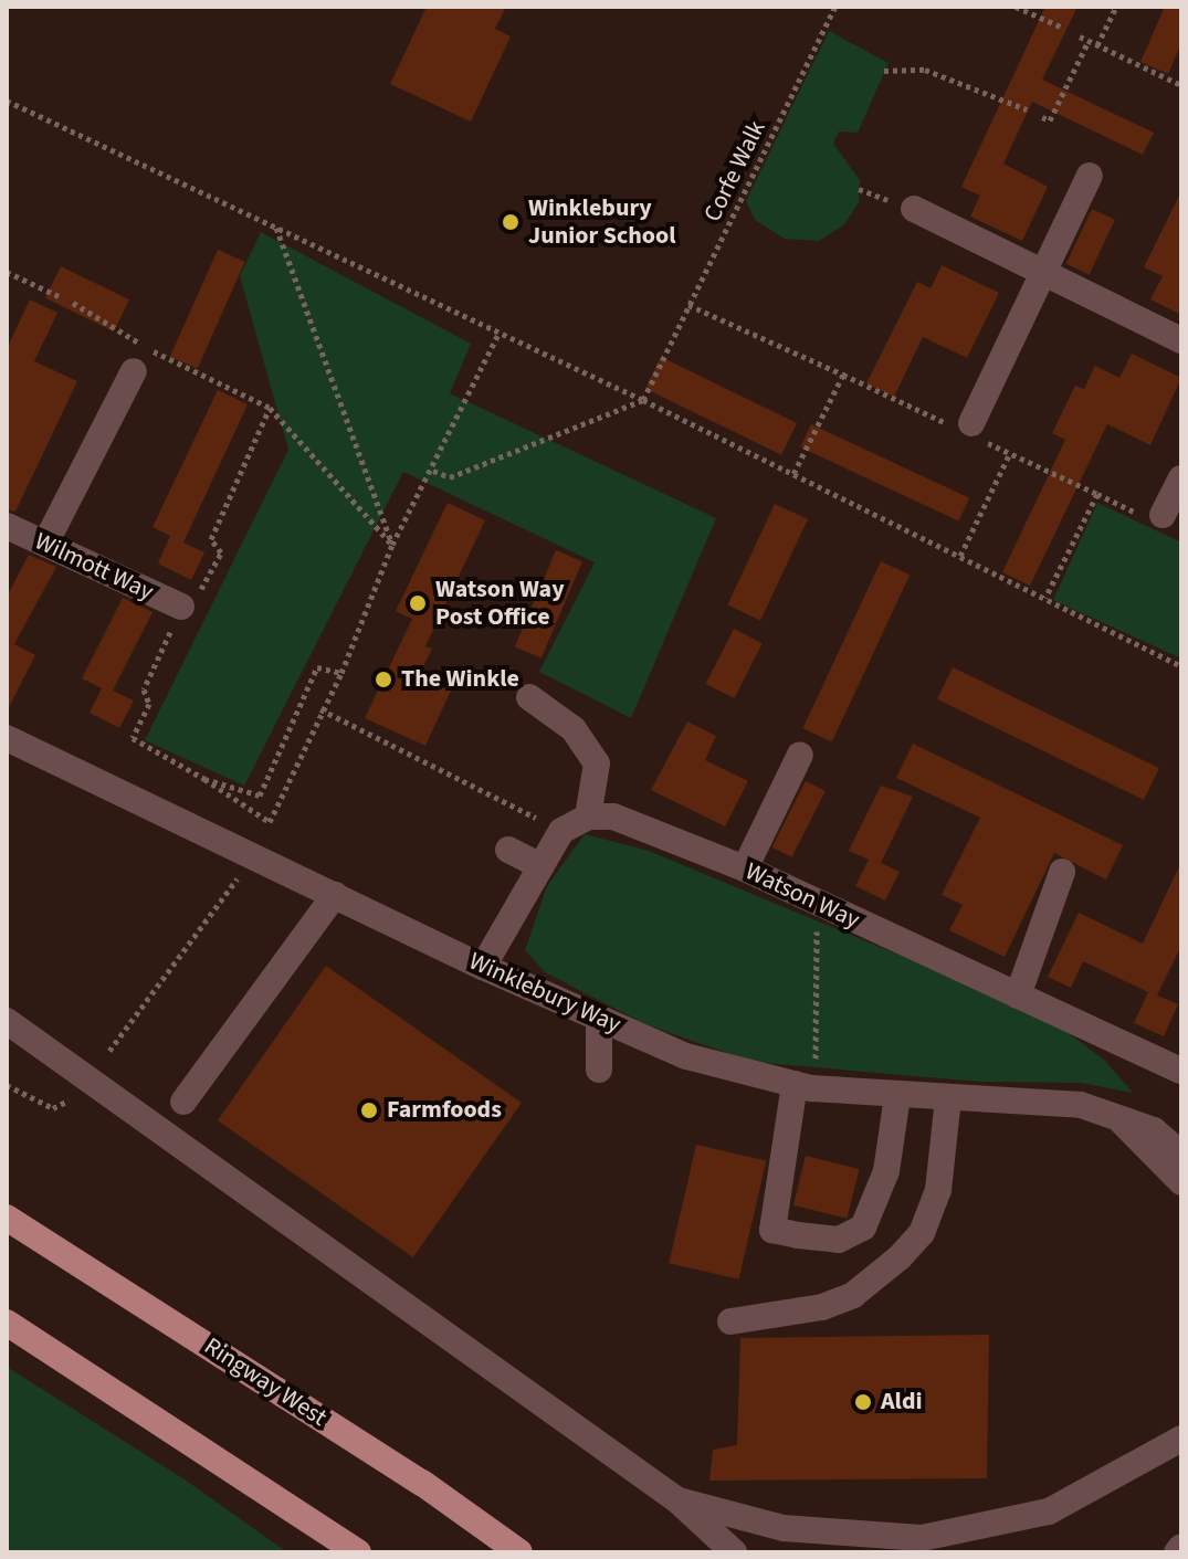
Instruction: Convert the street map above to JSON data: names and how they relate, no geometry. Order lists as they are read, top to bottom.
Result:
{
  "streets": {
    "main road": ["Ringway West"],
    "street": ["Wilmott Way", "Watson Way", "Winklebury Way"],
    "path": ["Corfe Walk"]
  },
  "places": [
    "Winklebury Junior School",
    "Watson Way Post Office",
    "The Winkle",
    "Farmfoods",
    "Aldi"
  ]
}
